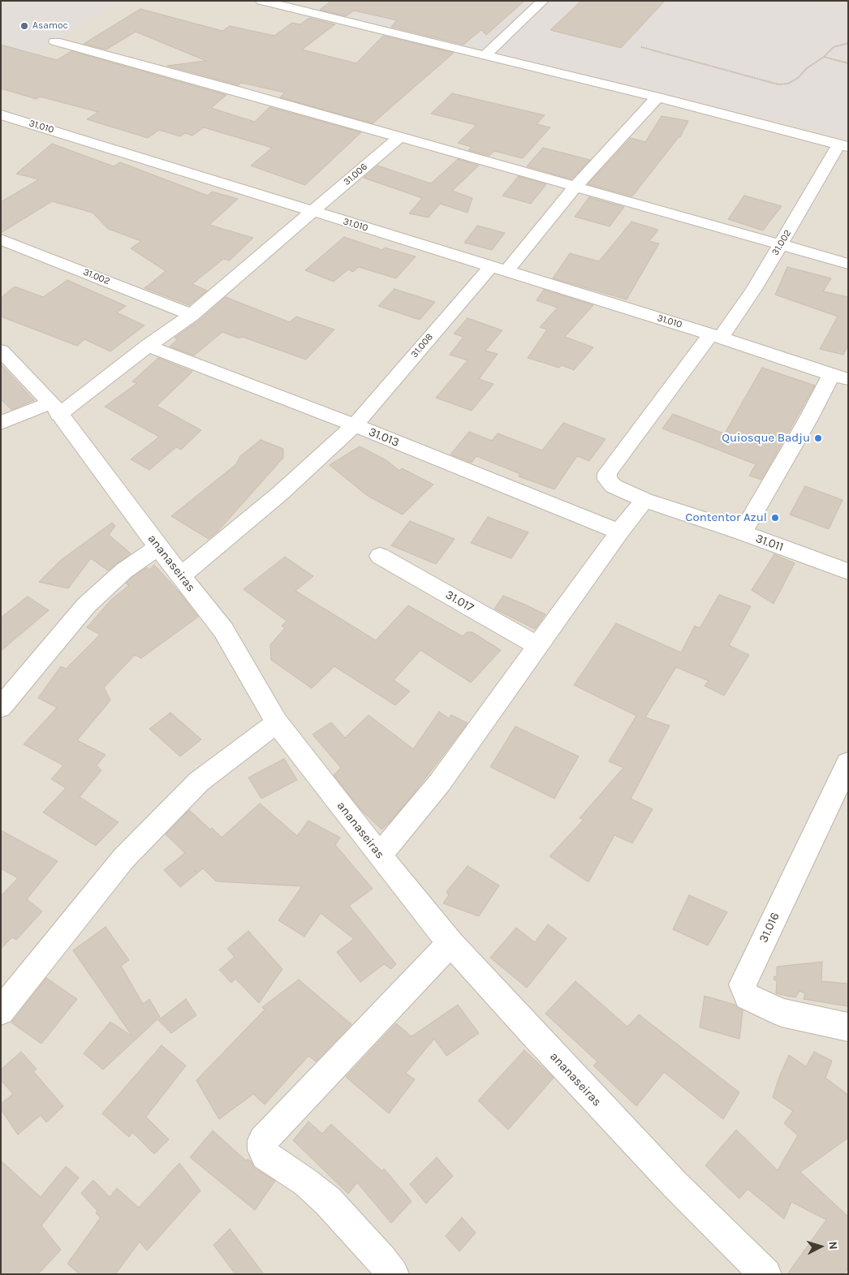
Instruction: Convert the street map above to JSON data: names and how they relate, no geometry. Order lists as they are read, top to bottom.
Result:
{
  "streets": {
    "street": [
      "31.010",
      "31.006",
      "31.002",
      "31.008",
      "31.013",
      "31.011",
      "ananaseiras",
      "31.017",
      "31.016"
    ]
  },
  "crossings": [
    ["31.010", "31.006"],
    ["31.010", "31.002"],
    ["31.010", "31.008"],
    ["31.006", "31.002"],
    ["31.006", "31.013"],
    ["31.006", "ananaseiras"],
    ["31.002", "31.011"],
    ["31.008", "31.013"],
    ["31.008", "ananaseiras"]
  ],
  "places": ["Asamoc", "Quiosque Badju", "Contentor Azul"],
  "north": "right"
}
